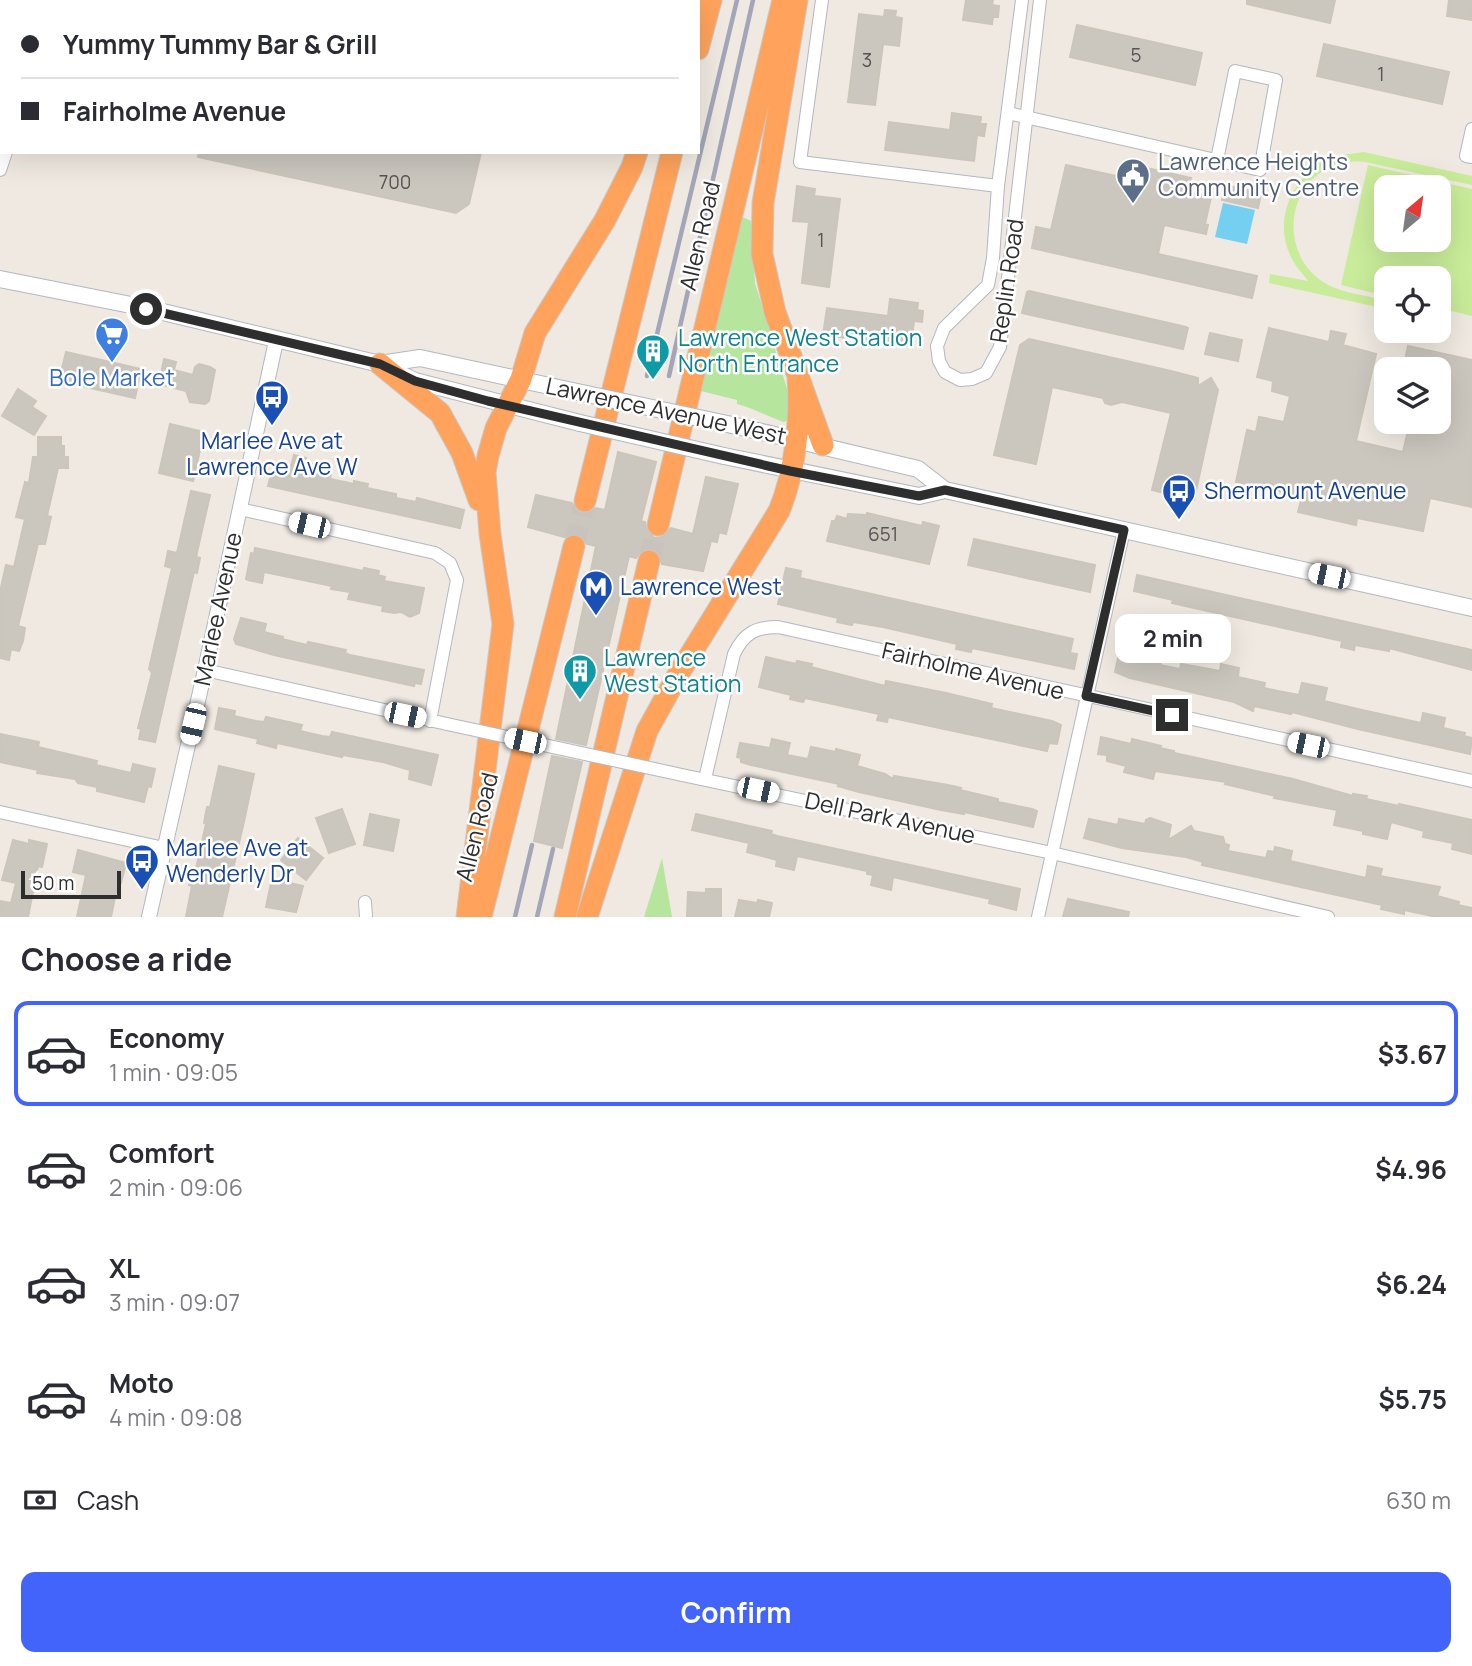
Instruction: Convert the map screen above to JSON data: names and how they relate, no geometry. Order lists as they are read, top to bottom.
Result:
{
  "streets": {
    "highway": ["Allen Road"],
    "main road": ["Lawrence Avenue West"],
    "street": [
      "Replin Road",
      "Marlee Avenue",
      "Fairholme Avenue",
      "Dell Park Avenue"
    ]
  },
  "crossings": [
    ["Lawrence Avenue West", "Marlee Avenue"],
    ["Marlee Avenue", "Dell Park Avenue"],
    ["Fairholme Avenue", "Dell Park Avenue"]
  ],
  "places": {
    "public building": ["Lawrence Heights Community Centre"],
    "supermarket": ["Bole Market"],
    "building": ["Lawrence West Station North Entrance", "Lawrence West Station"],
    "bus stop": ["Marlee Ave at Lawrence Ave W", "Shermount Avenue", "Marlee Ave at Wenderly Dr"],
    "metro station": ["Lawrence West"]
  },
  "house_numbers": [
    "5",
    "3",
    "1",
    "700",
    "1",
    "651"
  ],
  "scale_bar": "50 m",
  "north": "top right",
  "page": {
    "banner": ["Yummy Tummy Bar & Grill", "Fairholme Avenue"],
    "bubble": "2 min",
    "scale": "50 m",
    "heading": "Choose a ride",
    "list": [
      {
        "name": "Economy",
        "note": "1 min · 09:05",
        "value": "$3.67"
      },
      {
        "name": "Comfort",
        "note": "2 min · 09:06",
        "value": "$4.96"
      },
      {
        "name": "XL",
        "note": "3 min · 09:07",
        "value": "$6.24"
      },
      {
        "name": "Moto",
        "note": "4 min · 09:08",
        "value": "$5.75"
      }
    ],
    "pay": ["Cash", "630 m"],
    "buttons": "Confirm"
  }
}
